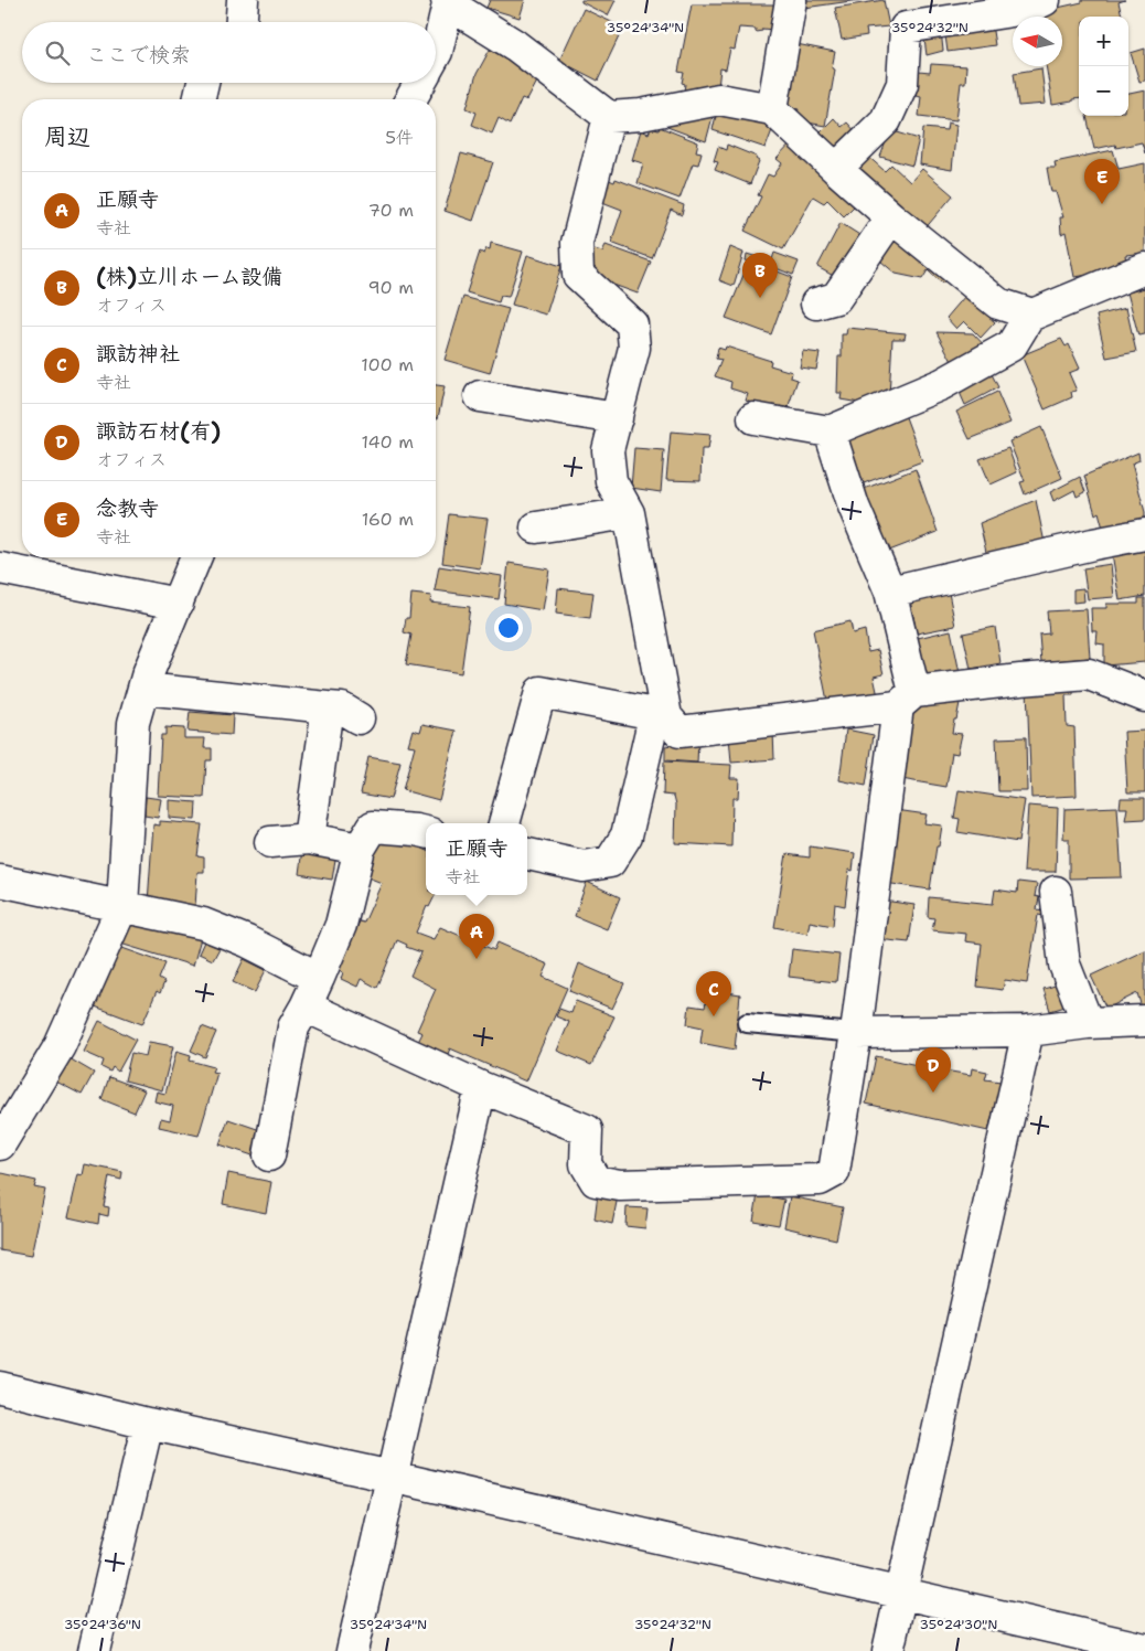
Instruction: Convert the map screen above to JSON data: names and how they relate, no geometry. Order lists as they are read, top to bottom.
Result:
{
  "north": "left",
  "page": {
    "map_buttons": ["+", "−"],
    "search": "ここで検索",
    "heading": ["周辺", "5件"],
    "pins": [
      "E",
      "B",
      "A",
      "C",
      "D"
    ],
    "list": [
      {
        "mark": "A",
        "name": "正願寺",
        "note": "寺社",
        "value": "70 m"
      },
      {
        "mark": "B",
        "name": "(株)立川ホーム設備",
        "note": "オフィス",
        "value": "90 m"
      },
      {
        "mark": "C",
        "name": "諏訪神社",
        "note": "寺社",
        "value": "100 m"
      },
      {
        "mark": "D",
        "name": "諏訪石材(有)",
        "note": "オフィス",
        "value": "140 m"
      },
      {
        "mark": "E",
        "name": "念教寺",
        "note": "寺社",
        "value": "160 m"
      }
    ],
    "popup": ["正願寺", "寺社"]
  },
  "coordinates": [
    "35°24'34\"N",
    "35°24'32\"N",
    "35°24'36\"N",
    "35°24'30\"N"
  ]
}
